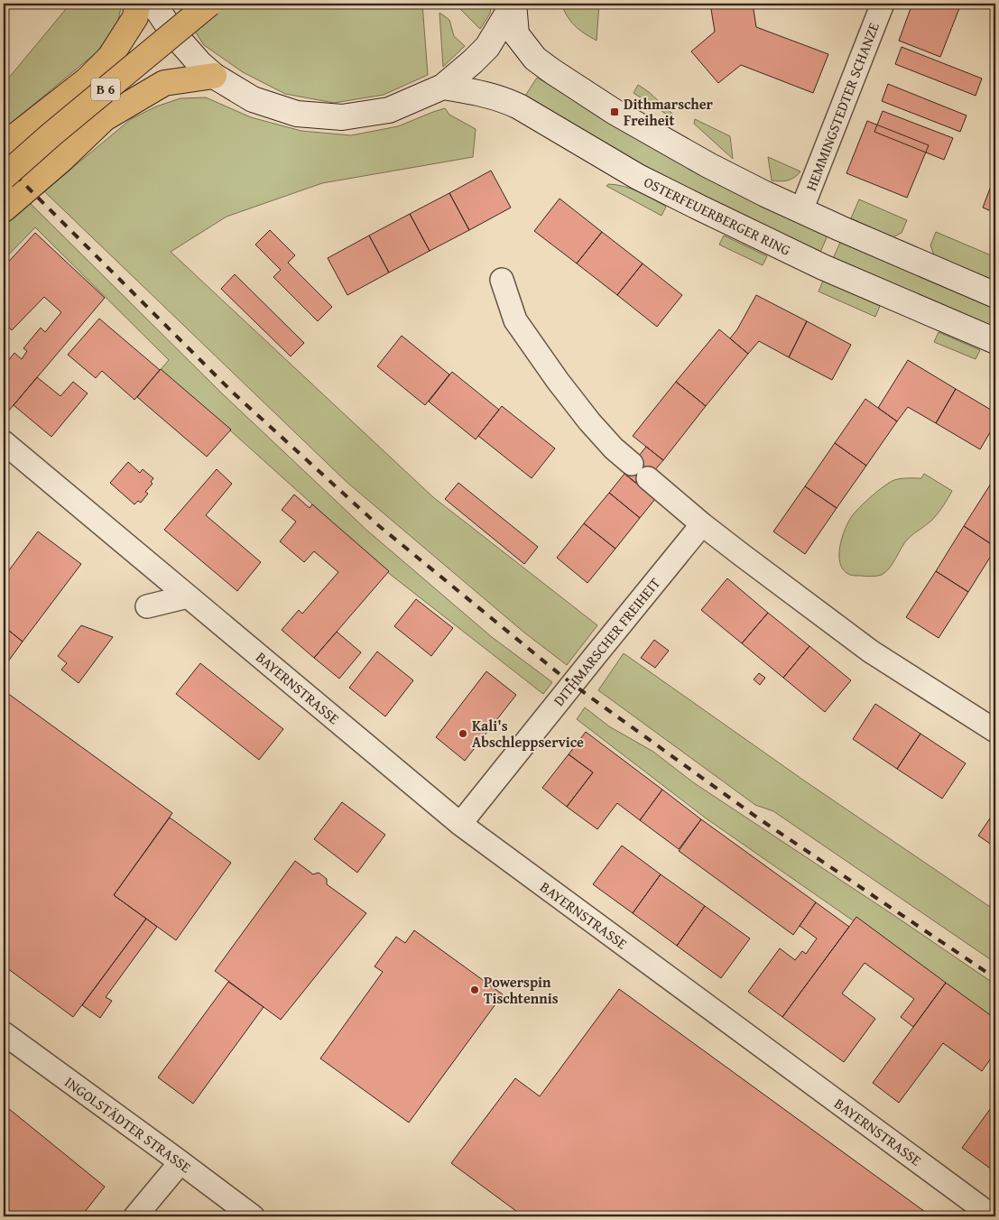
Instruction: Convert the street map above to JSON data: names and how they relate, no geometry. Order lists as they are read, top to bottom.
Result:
{
  "streets": {
    "highway": ["B 6"],
    "main road": ["OSTERFEUERBERGER RING"],
    "street": [
      "HEMMINGSTEDTER SCHANZE",
      "DITHMARSCHER FREIHEIT",
      "BAYERNSTRASSE",
      "INGOLSTÄDTER STRASSE"
    ]
  },
  "crossings": [
    ["DITHMARSCHER FREIHEIT", "BAYERNSTRASSE"]
  ],
  "places": {
    "transit": ["Dithmarscher Freiheit"],
    "other": ["Kali's Abschleppservice", "Powerspin Tischtennis"]
  }
}
